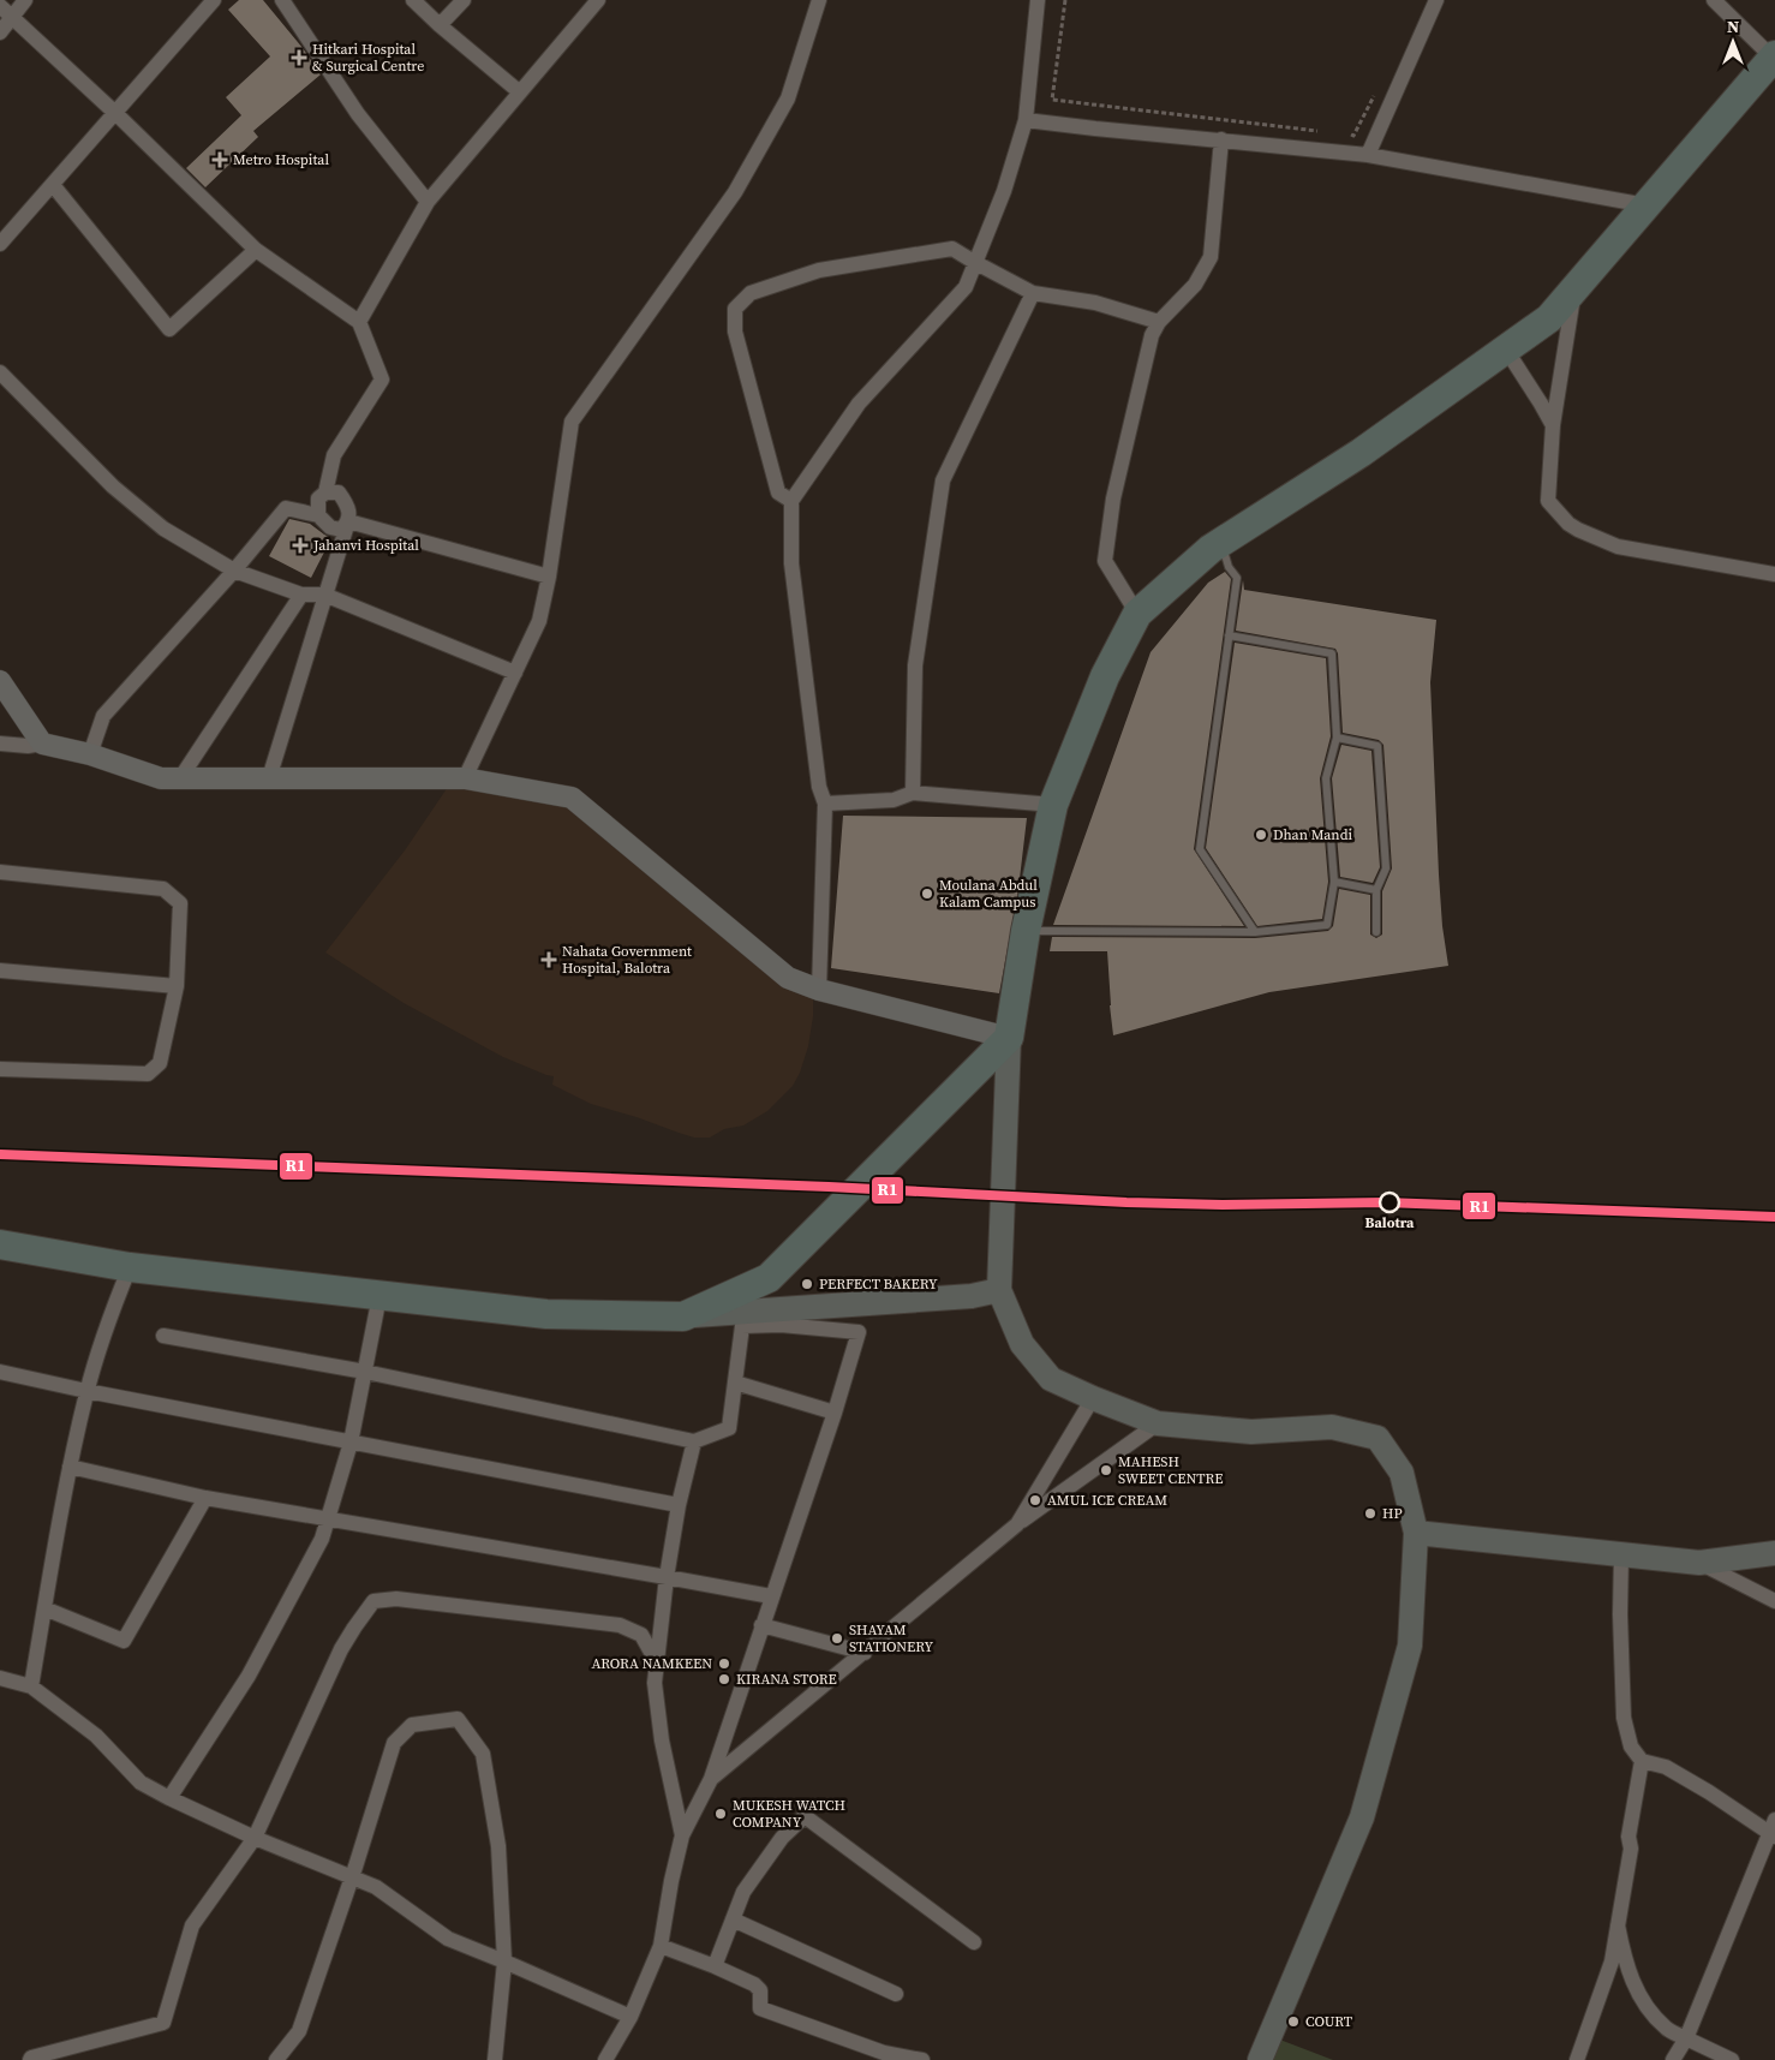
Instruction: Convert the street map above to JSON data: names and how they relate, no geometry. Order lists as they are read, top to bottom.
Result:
{
  "places": {
    "health": [
      "Hitkari Hospital & Surgical Centre",
      "Metro Hospital",
      "Jahanvi Hospital",
      "Nahata Government Hospital, Balotra"
    ],
    "other": [
      "Dhan Mandi",
      "Moulana Abdul Kalam Campus",
      "Balotra",
      "PERFECT BAKERY",
      "MAHESH SWEET CENTRE",
      "AMUL ICE CREAM",
      "HP",
      "SHAYAM STATIONERY",
      "ARORA NAMKEEN",
      "KIRANA STORE",
      "MUKESH WATCH COMPANY",
      "COURT"
    ]
  },
  "lines": ["transit line R1"],
  "north": "top"
}
